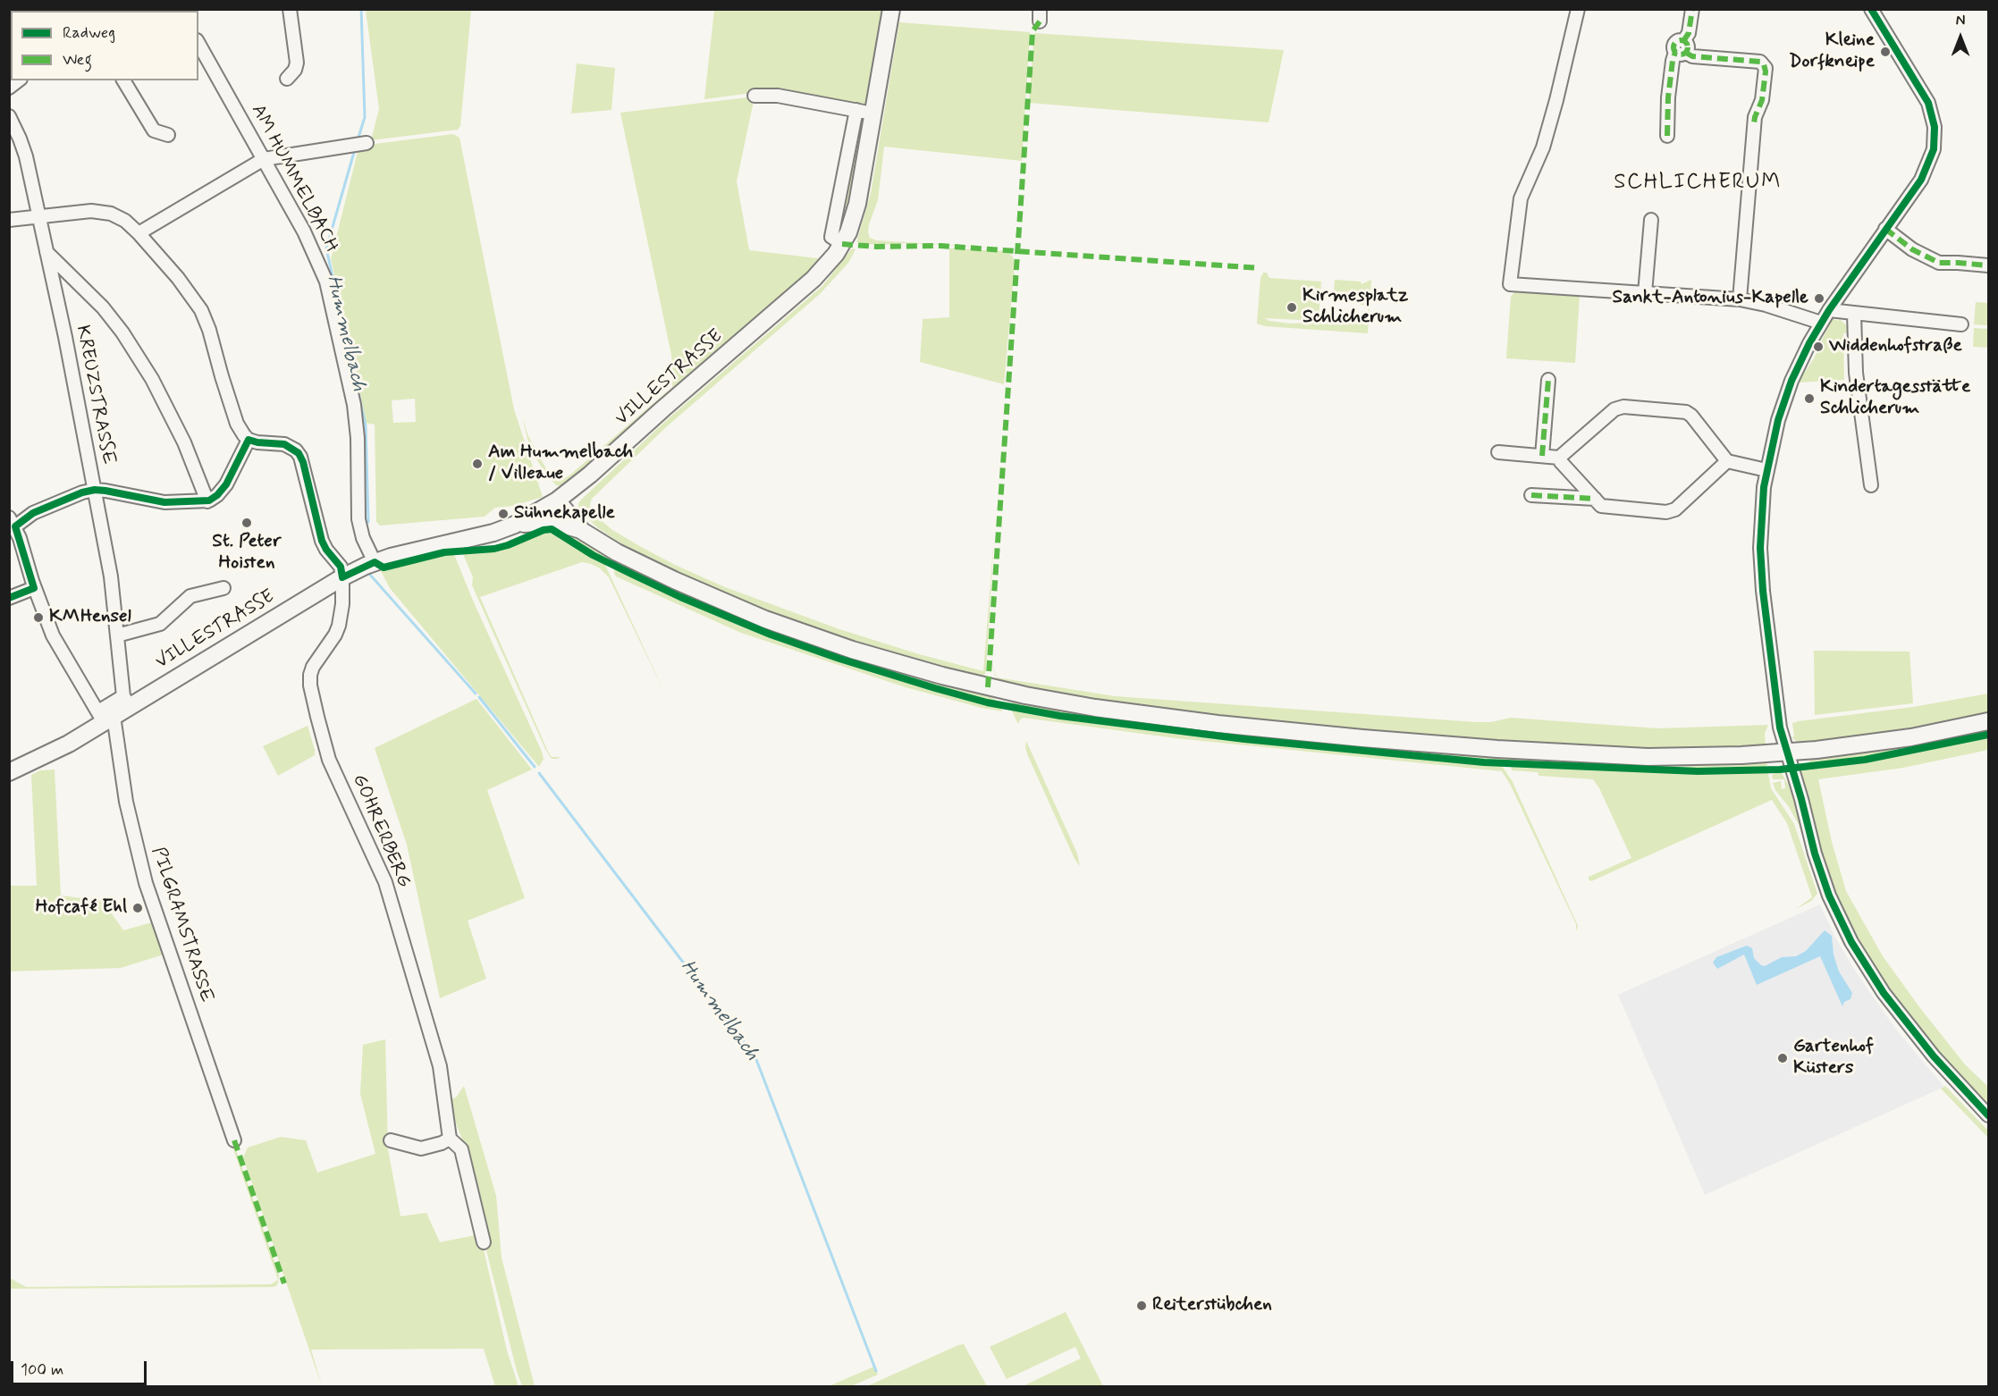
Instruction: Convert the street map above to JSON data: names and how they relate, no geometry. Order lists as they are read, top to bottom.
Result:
{
  "streets": {
    "main road": ["VILLESTRASSE"],
    "street": [
      "AM HUMMELBACH",
      "KREUZSTRASSE",
      "GOHRERBERG",
      "PILGRAMSTRASSE"
    ]
  },
  "crossings": [
    ["AM HUMMELBACH", "VILLESTRASSE"],
    ["VILLESTRASSE", "KREUZSTRASSE"],
    ["VILLESTRASSE", "GOHRERBERG"],
    ["VILLESTRASSE", "PILGRAMSTRASSE"]
  ],
  "districts": ["SCHLICHERUM"],
  "water": ["Hummelbach"],
  "places": [
    "Kleine Dorfkneipe",
    "Sankt-Antonius-Kapelle",
    "Kirmesplatz Schlicherum",
    "Widdenhofstraße",
    "Kindertagesstätte Schlicherum",
    "Am Hummelbach / Villeaue",
    "Sühnekapelle",
    "St. Peter Hoisten",
    "KMHensel",
    "Hofcafé Ehl",
    "Gartenhof Küsters",
    "Reiterstübchen"
  ],
  "legend": ["Radweg", "Weg"],
  "scale_bar": "100 m",
  "north": "top"
}
